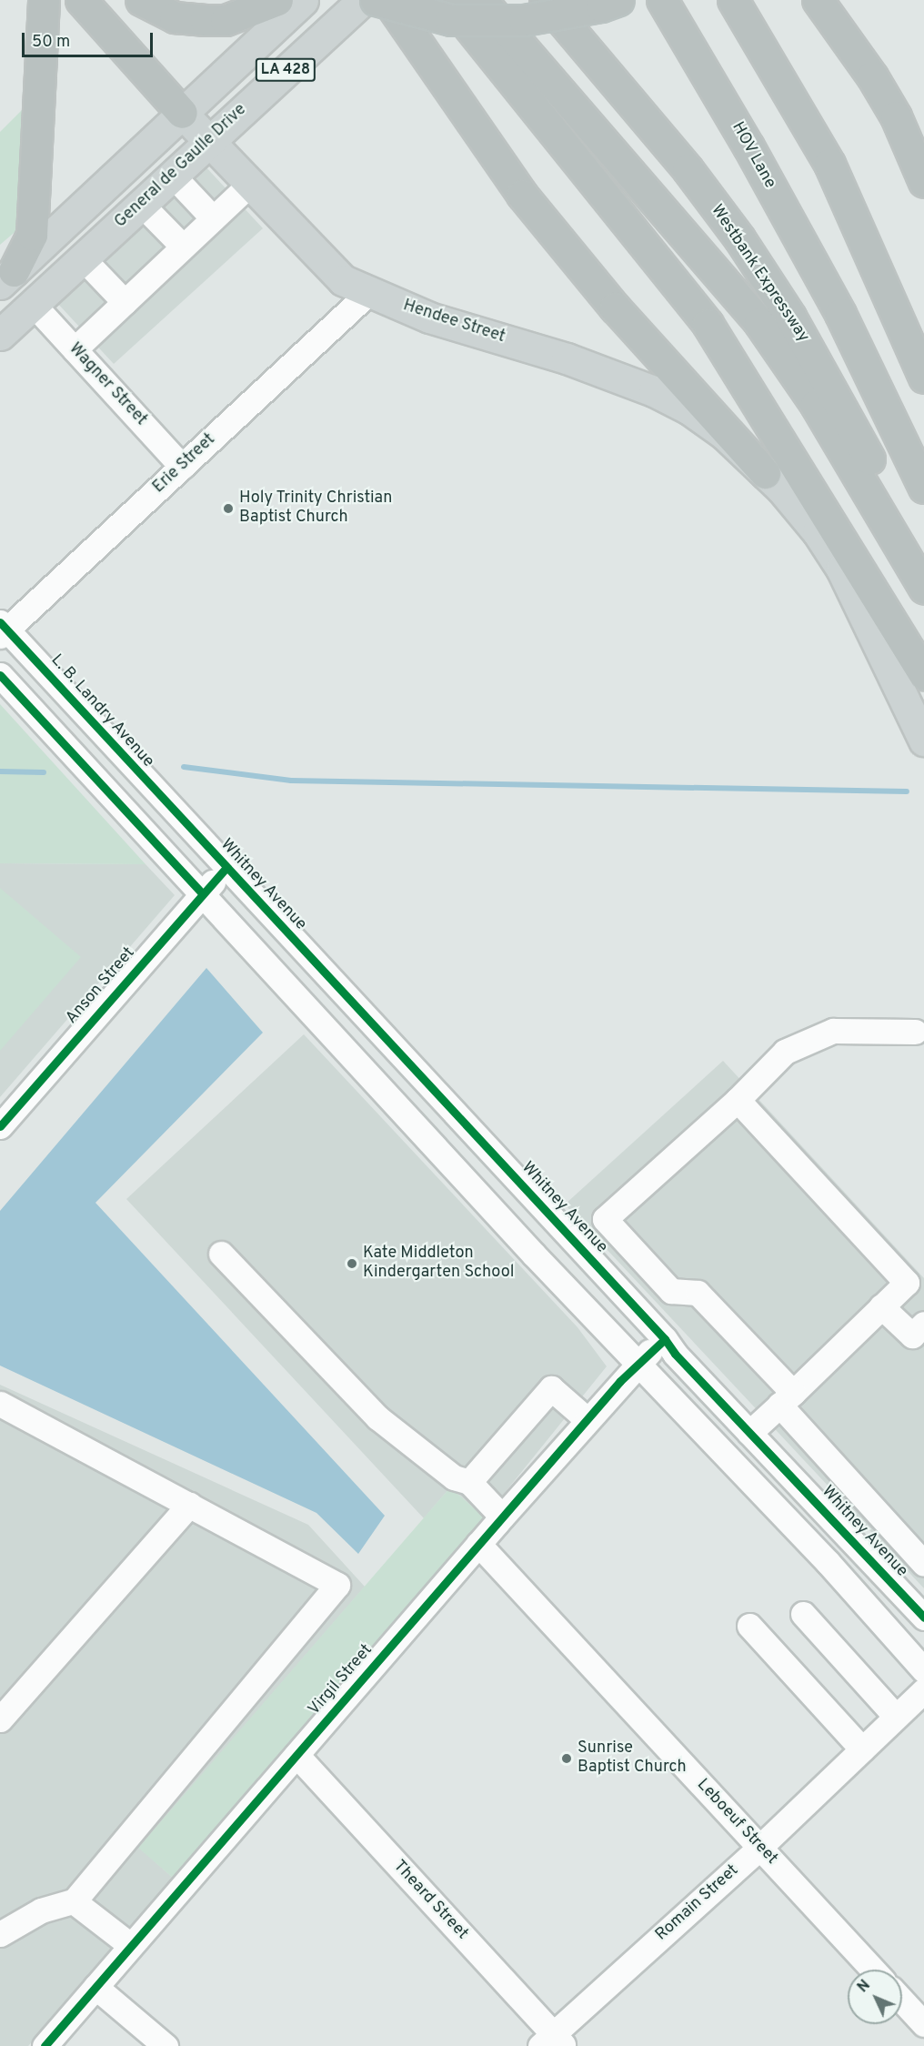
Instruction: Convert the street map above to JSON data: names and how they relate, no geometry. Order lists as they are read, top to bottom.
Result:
{
  "streets": {
    "highway": ["HOV Lane", "Westbank Expressway"],
    "main road": ["LA 428", "General de Gaulle Drive", "Hendee Street"],
    "street": [
      "Wagner Street",
      "Erie Street",
      "L. B. Landry Avenue",
      "Whitney Avenue",
      "Anson Street",
      "Virgil Street",
      "Leboeuf Street",
      "Theard Street",
      "Romain Street"
    ]
  },
  "crossings": [
    ["LA 428", "Hendee Street"],
    ["General de Gaulle Drive", "Hendee Street"],
    ["General de Gaulle Drive", "Wagner Street"],
    ["Hendee Street", "Erie Street"],
    ["Wagner Street", "Erie Street"],
    ["Erie Street", "L. B. Landry Avenue"],
    ["L. B. Landry Avenue", "Whitney Avenue"],
    ["Whitney Avenue", "Anson Street"],
    ["Whitney Avenue", "Virgil Street"],
    ["Virgil Street", "Leboeuf Street"],
    ["Virgil Street", "Theard Street"],
    ["Leboeuf Street", "Romain Street"],
    ["Theard Street", "Romain Street"]
  ],
  "places": ["Holy Trinity Christian Baptist Church", "Kate Middleton Kindergarten School", "Sunrise Baptist Church"],
  "scale_bar": "50 m",
  "north": "top left"
}
